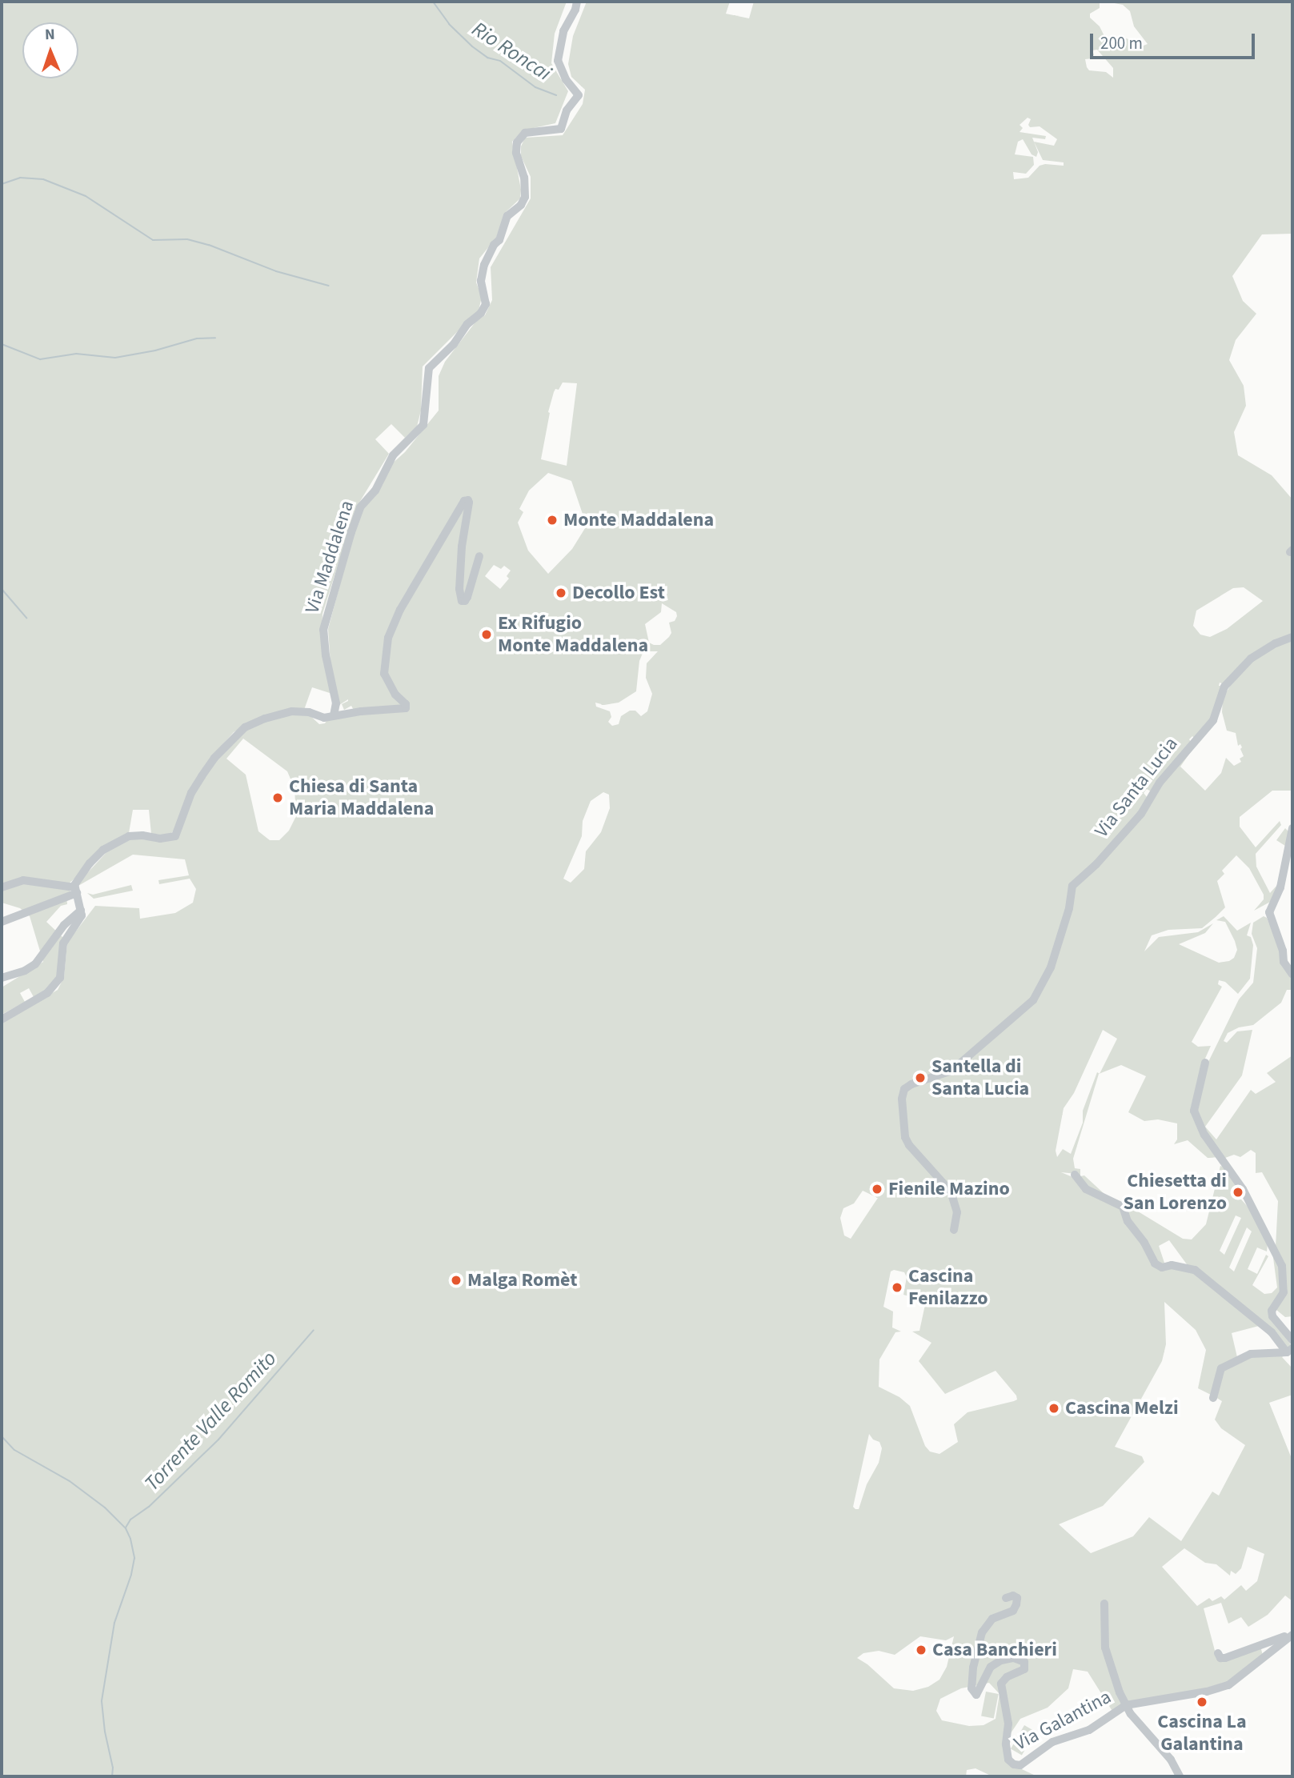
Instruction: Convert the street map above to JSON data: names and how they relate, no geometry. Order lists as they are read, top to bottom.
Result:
{
  "streets": {
    "street": ["Via Maddalena", "Via Santa Lucia", "Via Galantina"]
  },
  "water": ["Rio Roncai", "Torrente Valle Romito"],
  "places": [
    "Monte Maddalena",
    "Decollo Est",
    "Ex Rifugio Monte Maddalena",
    "Chiesa di Santa Maria Maddalena",
    "Santella di Santa Lucia",
    "Fienile Mazino",
    "Chiesetta di San Lorenzo",
    "Malga Romèt",
    "Cascina Fenilazzo",
    "Cascina Melzi",
    "Casa Banchieri",
    "Cascina La Galantina"
  ],
  "scale_bar": "200 m",
  "north": "top"
}
